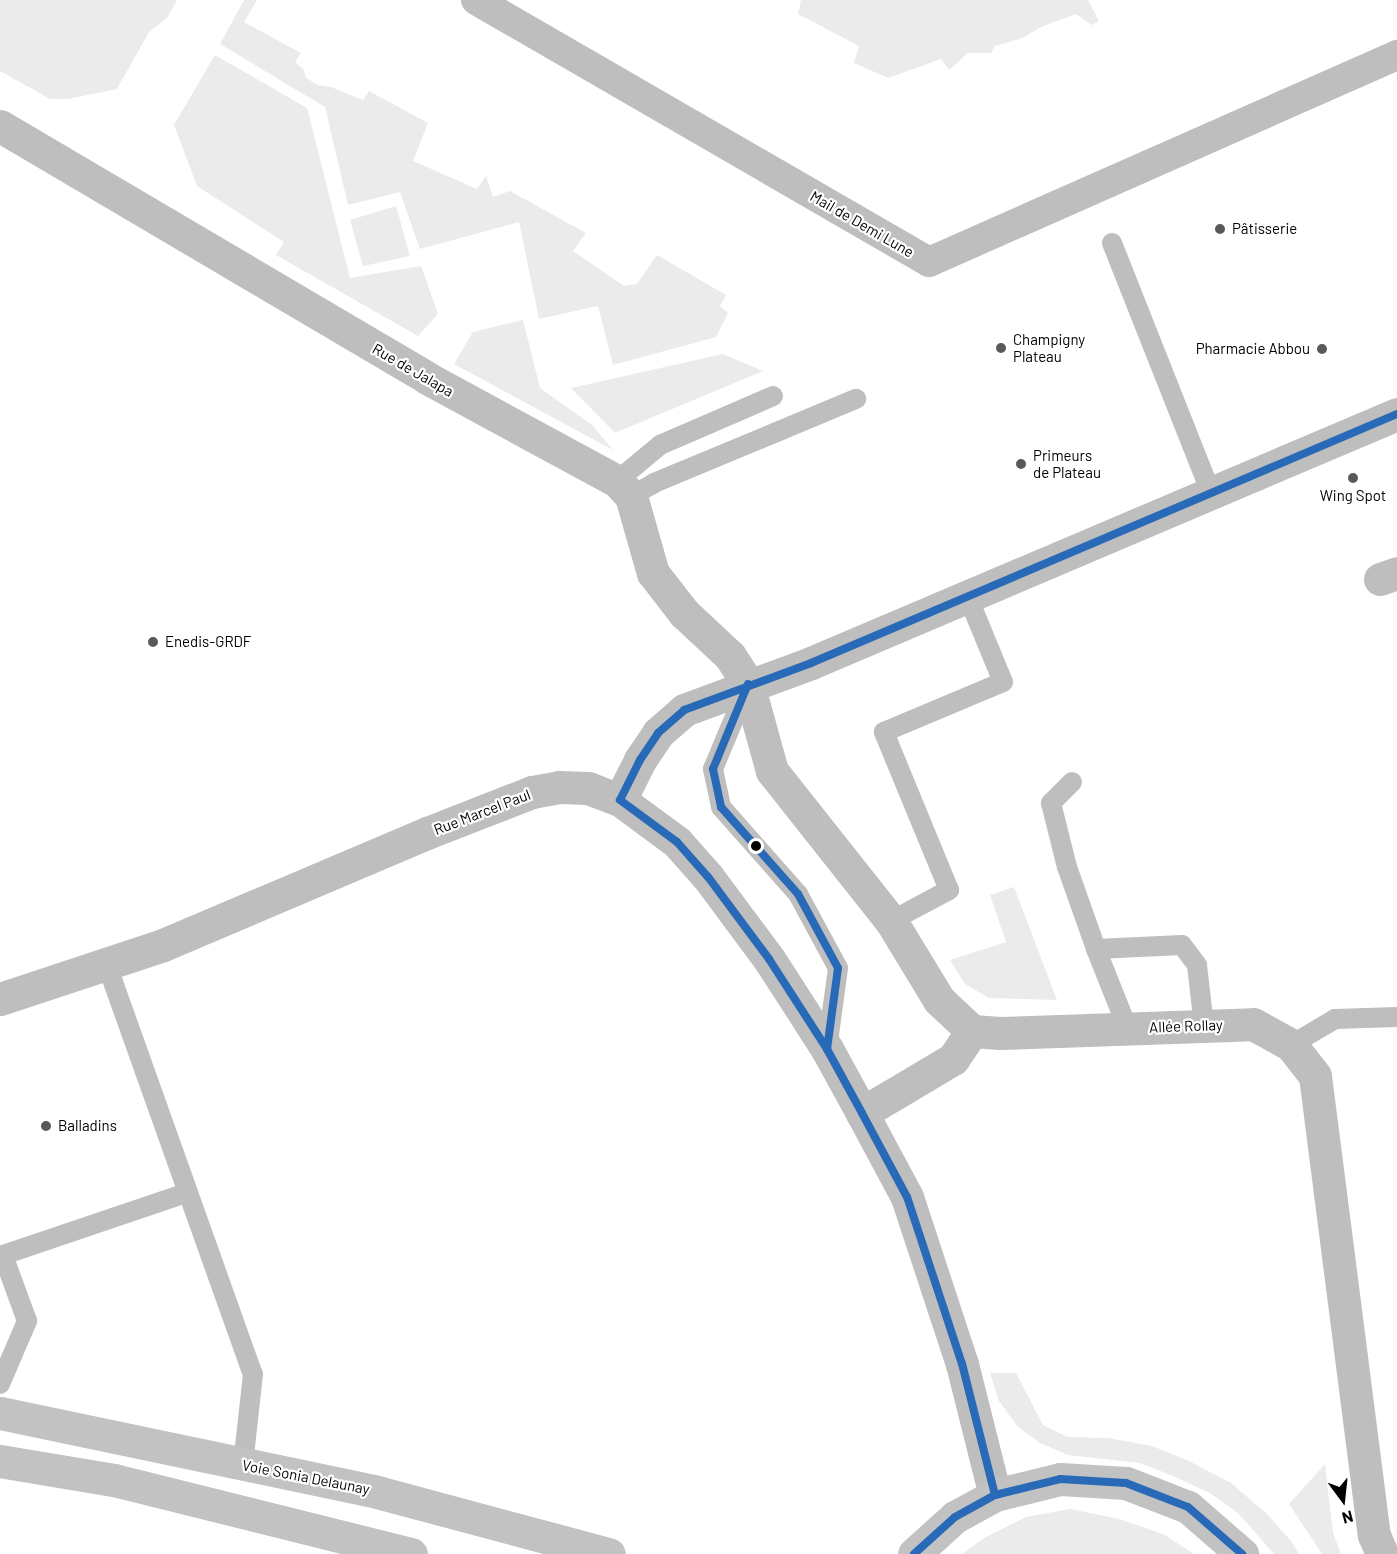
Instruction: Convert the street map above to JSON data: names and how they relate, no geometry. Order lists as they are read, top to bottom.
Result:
{
  "streets": {
    "main road": ["Voie Sonia Delaunay"],
    "street": [
      "Mail de Demi Lune",
      "Rue de Jalapa",
      "Rue Marcel Paul",
      "Allée Rollay"
    ]
  },
  "places": [
    "Pâtisserie",
    "Champigny Plateau",
    "Pharmacie Abbou",
    "Primeurs de Plateau",
    "Wing Spot",
    "Enedis-GRDF",
    "Balladins"
  ],
  "north": "bottom"
}
